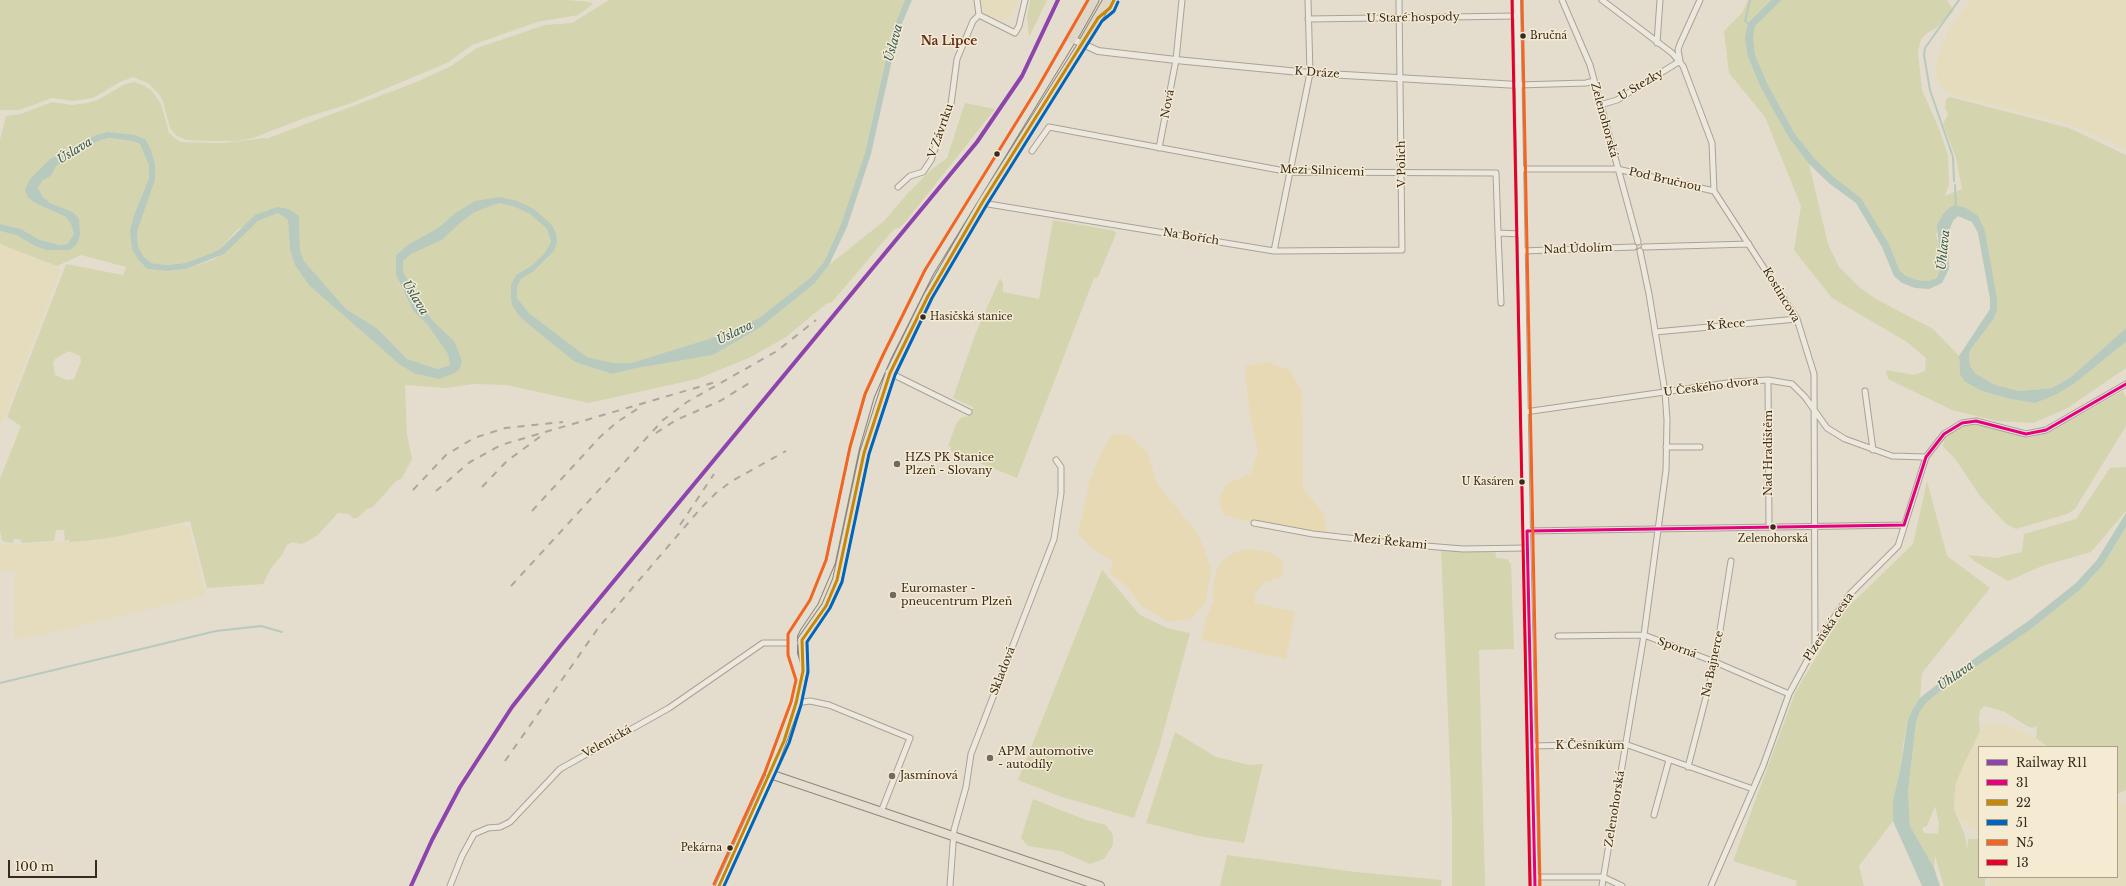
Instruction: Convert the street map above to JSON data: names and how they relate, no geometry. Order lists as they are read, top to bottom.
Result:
{
  "streets": {
    "street": [
      "U Staré hospody",
      "K Dráze",
      "U Stezky",
      "Nová",
      "Zelenohorská",
      "V Závrtku",
      "V Polích",
      "Mezi Silnicemi",
      "Pod Bručnou",
      "Na Bořích",
      "Nad Údolím",
      "Kostincova",
      "K Řece",
      "U Českého dvora",
      "Nad Hradištěm",
      "Mezi Řekami",
      "Plzeňská cesta",
      "Sporná",
      "Na Bajnerce",
      "Skladová",
      "Velenická",
      "K Češníkům"
    ]
  },
  "crossings": [
    ["U Staré hospody", "V Polích"],
    ["K Dráze", "Nová"],
    ["K Dráze", "V Polích"],
    ["U Stezky", "Zelenohorská"],
    ["Nová", "Mezi Silnicemi"],
    ["Zelenohorská", "Pod Bručnou"],
    ["Zelenohorská", "Nad Údolím"],
    ["Zelenohorská", "K Řece"],
    ["Zelenohorská", "U Českého dvora"],
    ["Zelenohorská", "Sporná"],
    ["Zelenohorská", "K Češníkům"],
    ["V Polích", "Mezi Silnicemi"],
    ["V Polích", "Na Bořích"],
    ["Pod Bručnou", "Kostincova"],
    ["Kostincova", "K Řece"],
    ["Kostincova", "U Českého dvora"],
    ["Kostincova", "Plzeňská cesta"],
    ["U Českého dvora", "Nad Hradištěm"],
    ["U Českého dvora", "Plzeňská cesta"],
    ["Plzeňská cesta", "Sporná"],
    ["Plzeňská cesta", "K Češníkům"],
    ["Sporná", "Na Bajnerce"],
    ["Na Bajnerce", "K Češníkům"]
  ],
  "districts": ["Na Lipce"],
  "water": ["Úslava", "Úhlava"],
  "places": [
    "Bručná",
    "Hasičská stanice",
    "HZS PK Stanice Plzeň - Slovany",
    "U Kasáren",
    "Zelenohorská",
    "Euromaster - pneucentrum Plzeň",
    "APM automotive - autodíly",
    "Jasmínová",
    "Pekárna"
  ],
  "lines": [
    "rail line R11",
    "transit line 22",
    "transit line N5",
    "transit line 13",
    "transit line 51",
    "transit line 31"
  ],
  "legend": [
    "Railway R11",
    "31",
    "22",
    "51",
    "N5",
    "13"
  ],
  "scale_bar": "100 m"
}
